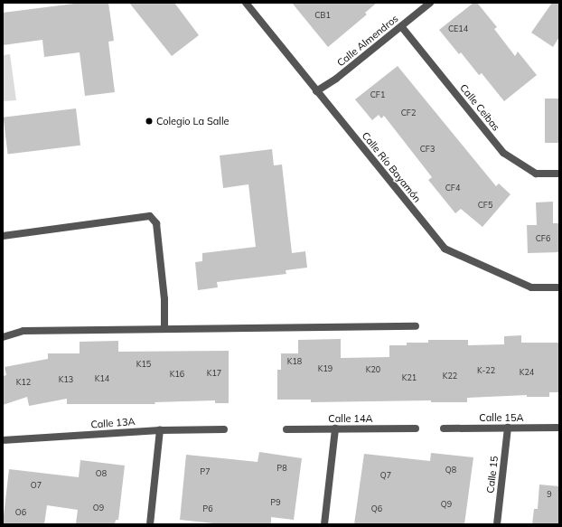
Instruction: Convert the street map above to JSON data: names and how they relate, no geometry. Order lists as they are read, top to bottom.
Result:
{
  "streets": {
    "street": [
      "Calle Almendros",
      "Calle Ceibas",
      "Calle Río Bayamón",
      "Calle 15A",
      "Calle 14A",
      "Calle 13A",
      "Calle 15"
    ]
  },
  "crossings": [
    ["Calle Almendros", "Calle Ceibas"],
    ["Calle Almendros", "Calle Río Bayamón"],
    ["Calle 15A", "Calle 15"]
  ],
  "places": ["Colegio La Salle"],
  "house_numbers": [
    "CB1",
    "CE14",
    "CF1",
    "CF2",
    "CF3",
    "CF4",
    "CF5",
    "CF6",
    "K18",
    "K15",
    "K19",
    "K20",
    "K-22",
    "K24",
    "K17",
    "K16",
    "K22",
    "K21",
    "K14",
    "K13",
    "K12",
    "P8",
    "Q8",
    "P7",
    "O8",
    "Q7",
    "O7",
    "9",
    "P9",
    "Q9",
    "O9",
    "P6",
    "Q6",
    "O6"
  ]
}
